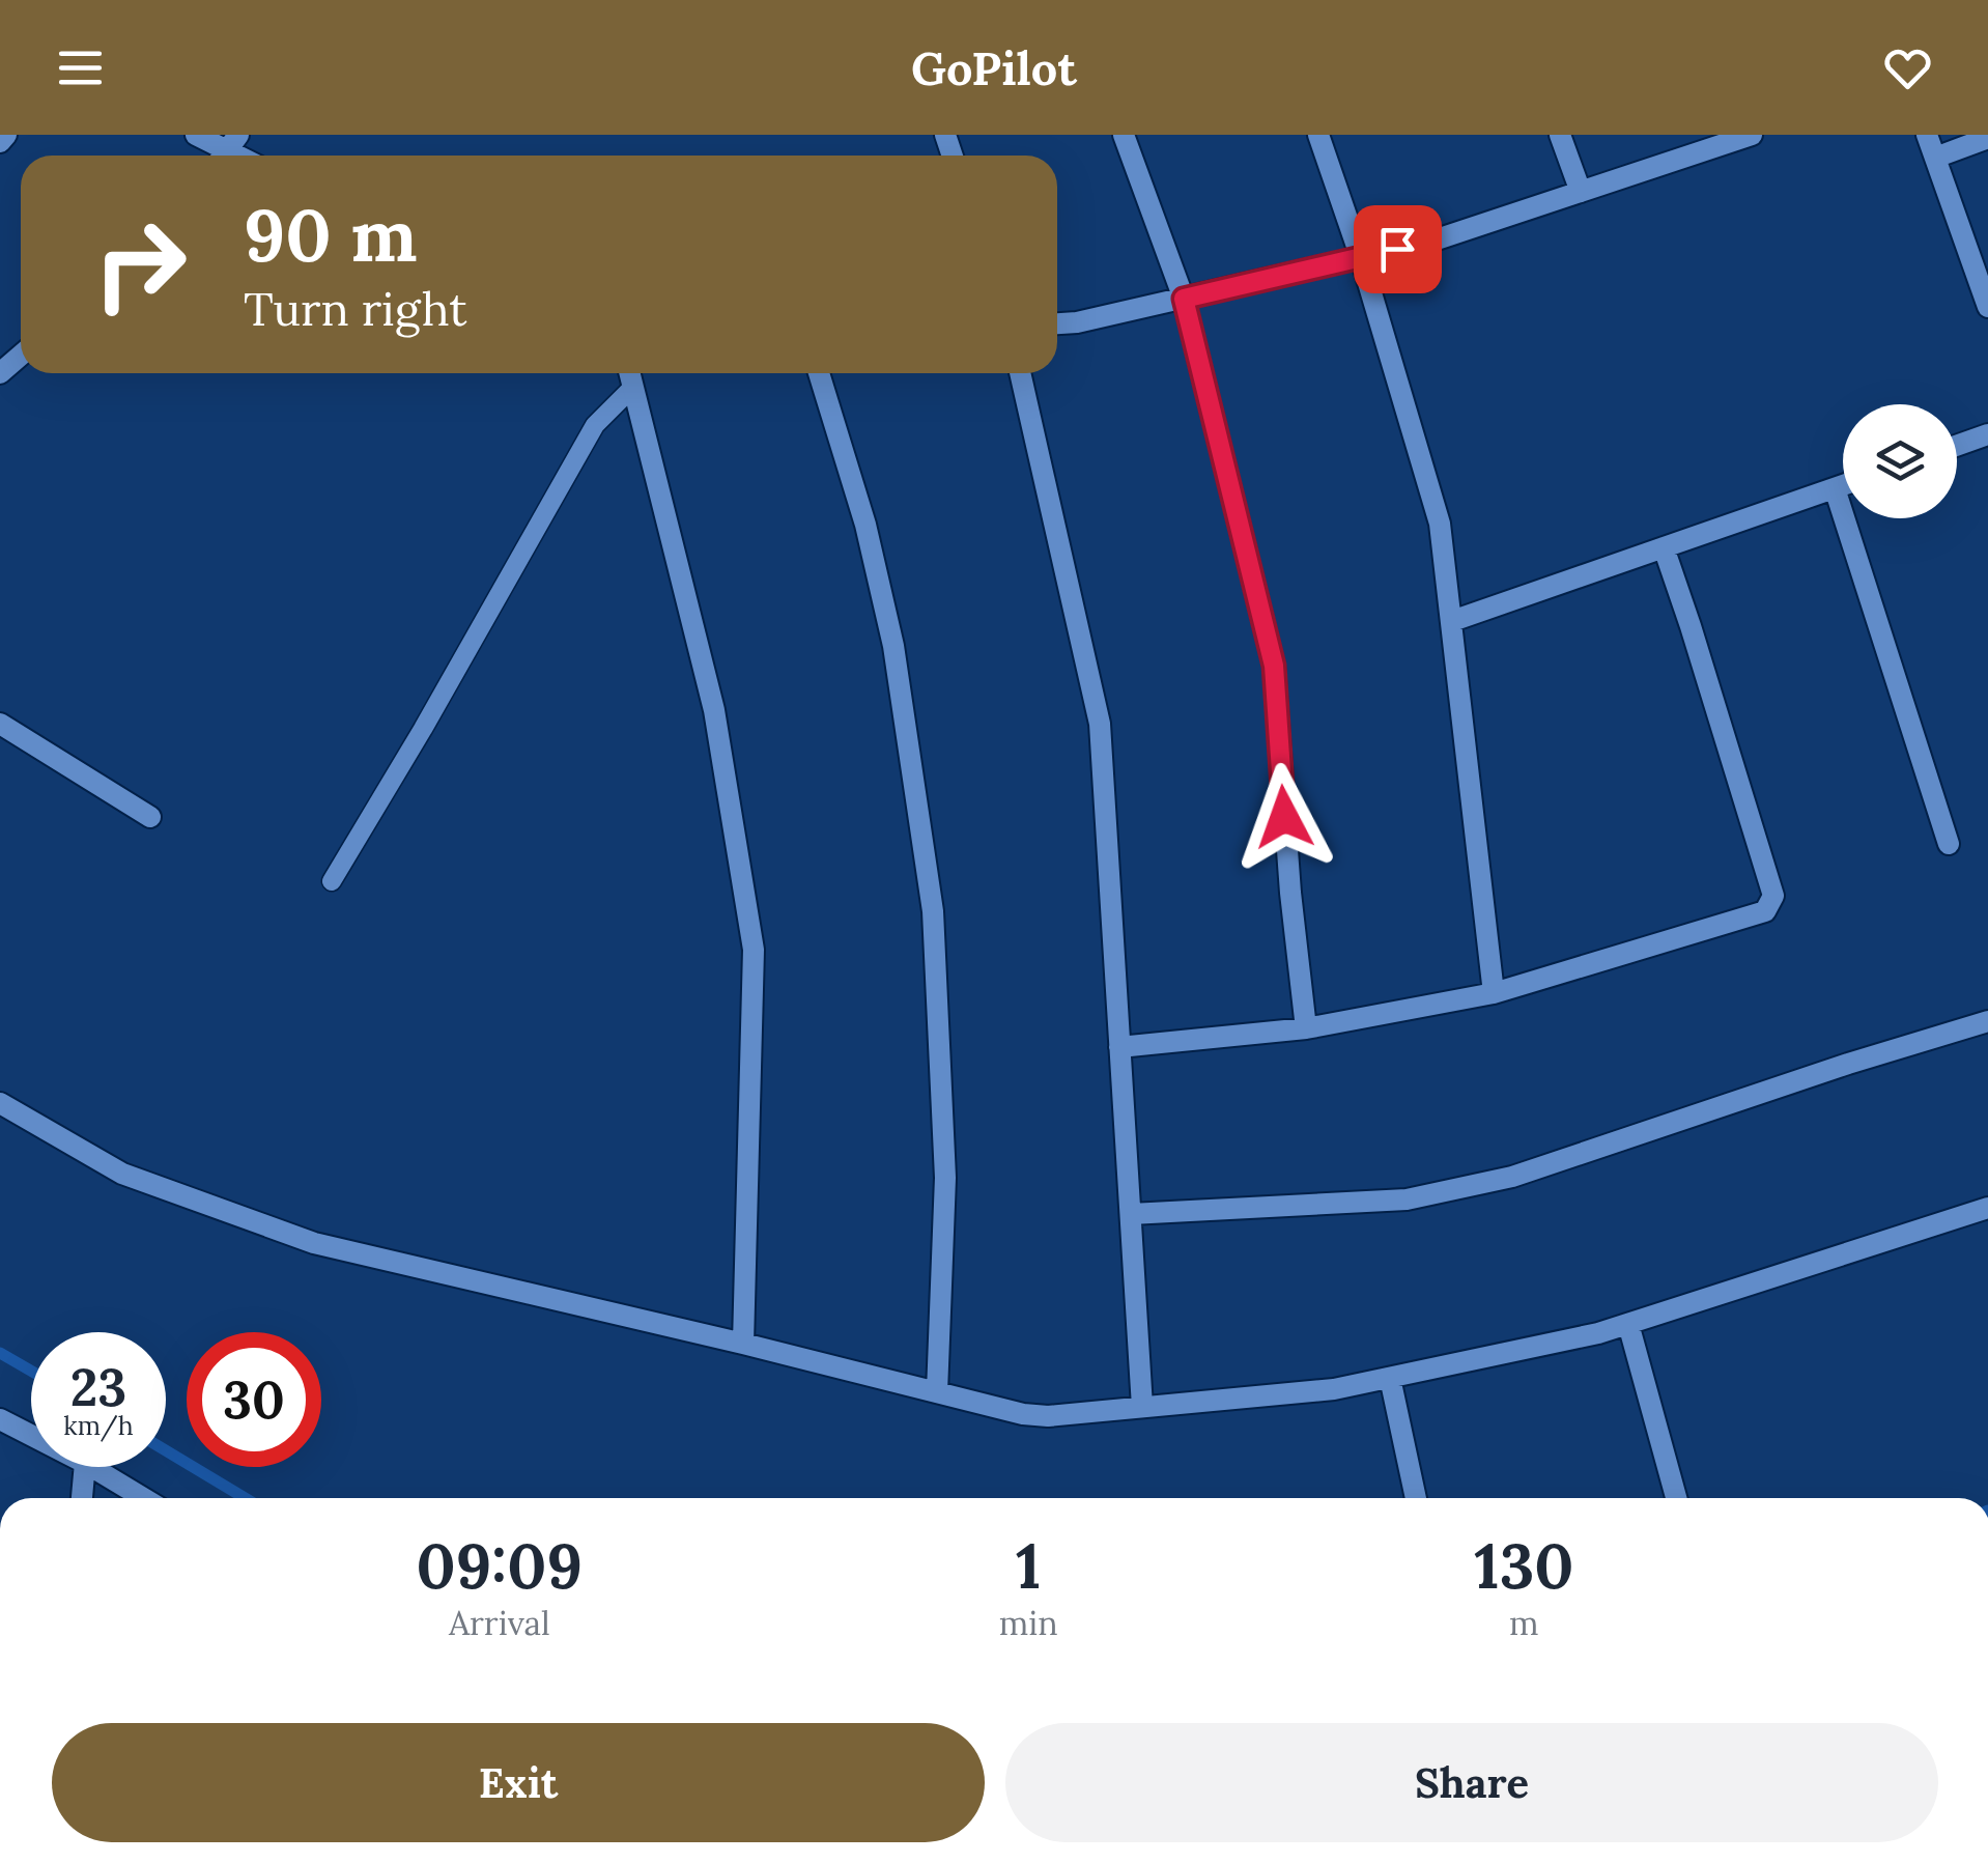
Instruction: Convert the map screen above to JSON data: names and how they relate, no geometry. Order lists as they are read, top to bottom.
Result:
{
  "page": {
    "header": "GoPilot",
    "turn": ["90 m", "Turn right"],
    "speed": "23 km/h",
    "limit": "30",
    "eta": [
      "09:09",
      "Arrival",
      "1",
      "min",
      "130",
      "m"
    ],
    "buttons": ["Exit", "Share"]
  }
}
